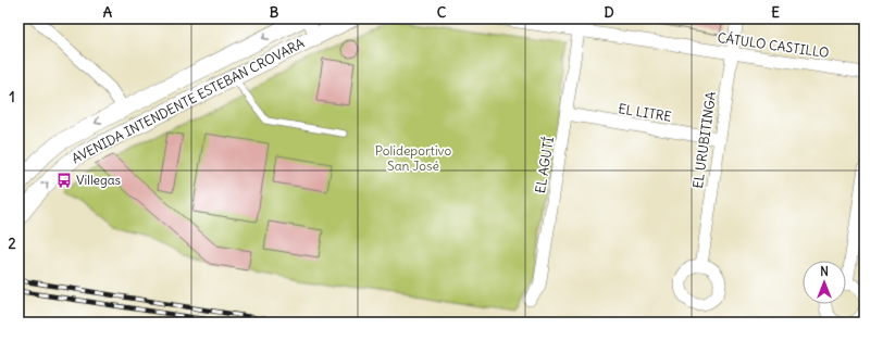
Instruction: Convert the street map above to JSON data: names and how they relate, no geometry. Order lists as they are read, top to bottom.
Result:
{
  "streets": {
    "main road": ["AVENIDA INTENDENTE ESTEBAN CROVARA"],
    "street": [
      "CÁTULO CASTILLO",
      "EL LITRE",
      "EL URUBITINGA",
      "EL AGUTÍ"
    ]
  },
  "crossings": [
    ["CÁTULO CASTILLO", "EL URUBITINGA"],
    ["CÁTULO CASTILLO", "EL AGUTÍ"],
    ["EL LITRE", "EL URUBITINGA"],
    ["EL LITRE", "EL AGUTÍ"]
  ],
  "parks": ["Polideportivo San José"],
  "places": {
    "bus stop": ["Villegas"]
  },
  "north": "top",
  "grid": {
    "columns": [
      "A",
      "B",
      "C",
      "D",
      "E"
    ],
    "rows": ["1", "2"]
  }
}
